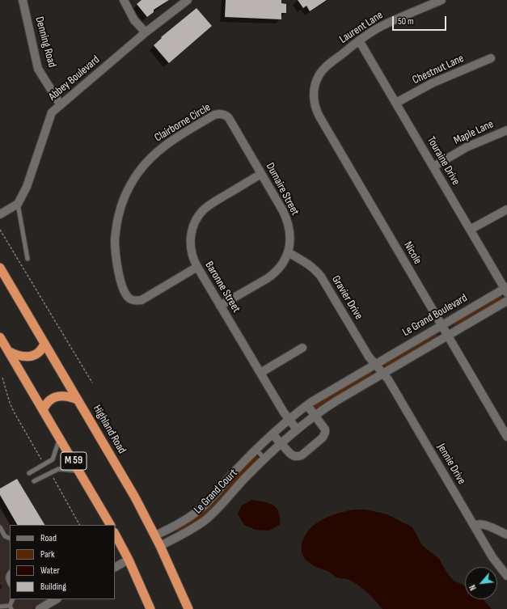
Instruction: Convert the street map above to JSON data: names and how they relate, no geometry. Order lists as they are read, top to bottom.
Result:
{
  "streets": {
    "highway": ["Highland Road", "M 59"],
    "street": [
      "Laurent Lane",
      "Denning Road",
      "Chestnut Lane",
      "Abbey Boulevard",
      "Clairborne Circle",
      "Maple Lane",
      "Touraine Drive",
      "Dumaire Street",
      "Nicole",
      "Baronne Street",
      "Gravier Drive",
      "Le Grand Boulevard",
      "Jennie Drive",
      "Le Grand Court"
    ]
  },
  "crossings": [
    ["Laurent Lane", "Touraine Drive"],
    ["Laurent Lane", "Nicole"],
    ["Denning Road", "Abbey Boulevard"],
    ["Chestnut Lane", "Touraine Drive"],
    ["Clairborne Circle", "Dumaire Street"],
    ["Clairborne Circle", "Baronne Street"],
    ["Clairborne Circle", "Gravier Drive"],
    ["Maple Lane", "Touraine Drive"],
    ["Touraine Drive", "Le Grand Boulevard"],
    ["Dumaire Street", "Baronne Street"],
    ["Dumaire Street", "Gravier Drive"],
    ["Nicole", "Le Grand Boulevard"],
    ["Baronne Street", "Gravier Drive"],
    ["Baronne Street", "Le Grand Court"],
    ["Gravier Drive", "Le Grand Boulevard"],
    ["Gravier Drive", "Jennie Drive"],
    ["Gravier Drive", "Le Grand Court"],
    ["Le Grand Boulevard", "Jennie Drive"],
    ["Le Grand Boulevard", "Le Grand Court"],
    ["Highland Road", "Le Grand Court"],
    ["Jennie Drive", "Le Grand Court"]
  ],
  "legend": [
    "Road",
    "Park",
    "Water",
    "Building"
  ],
  "scale_bar": "50 m",
  "north": "bottom left"
}
